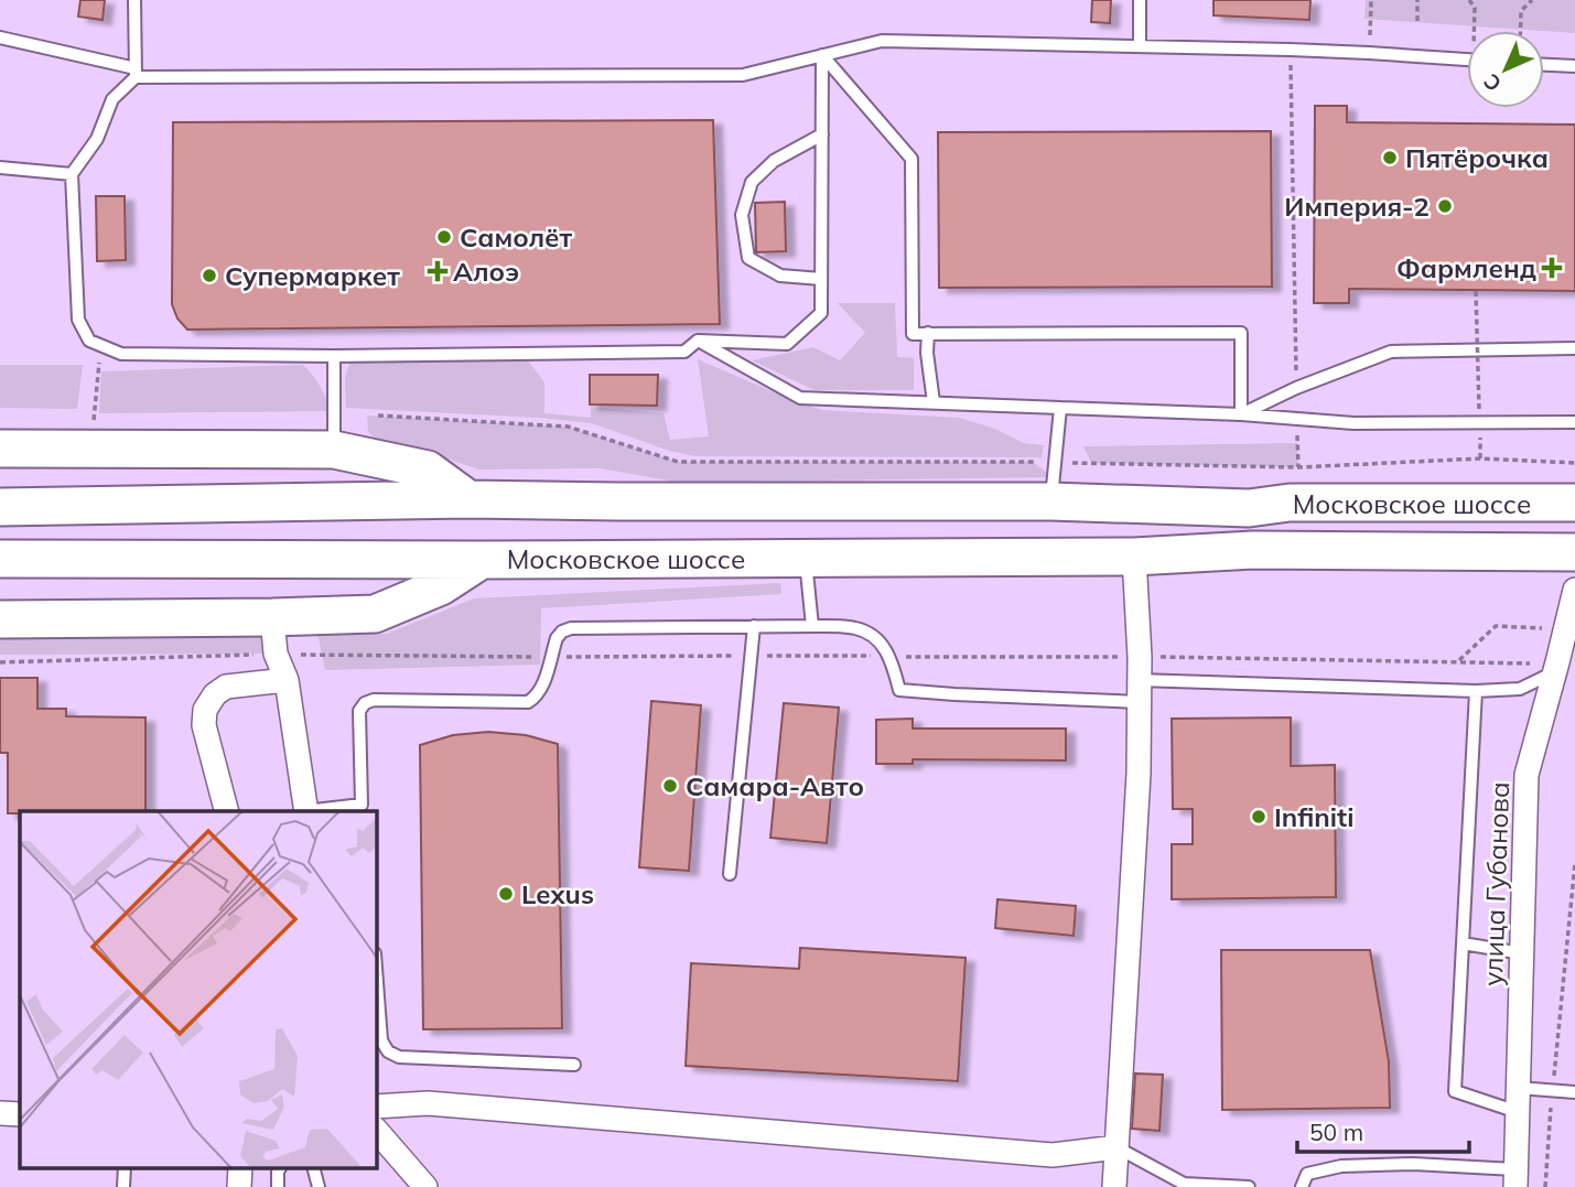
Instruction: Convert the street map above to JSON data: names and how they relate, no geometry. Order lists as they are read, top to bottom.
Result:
{
  "streets": {
    "main road": ["Московское шоссе"],
    "street": ["улица Губанова"]
  },
  "places": {
    "other": [
      "Пятёрочка",
      "Империя-2",
      "Самолёт",
      "Супермаркет",
      "Самара-Авто",
      "Infiniti",
      "Lexus"
    ],
    "health": ["Фармленд", "Алоэ"]
  },
  "scale_bar": "50 m",
  "north": "bottom left"
}
